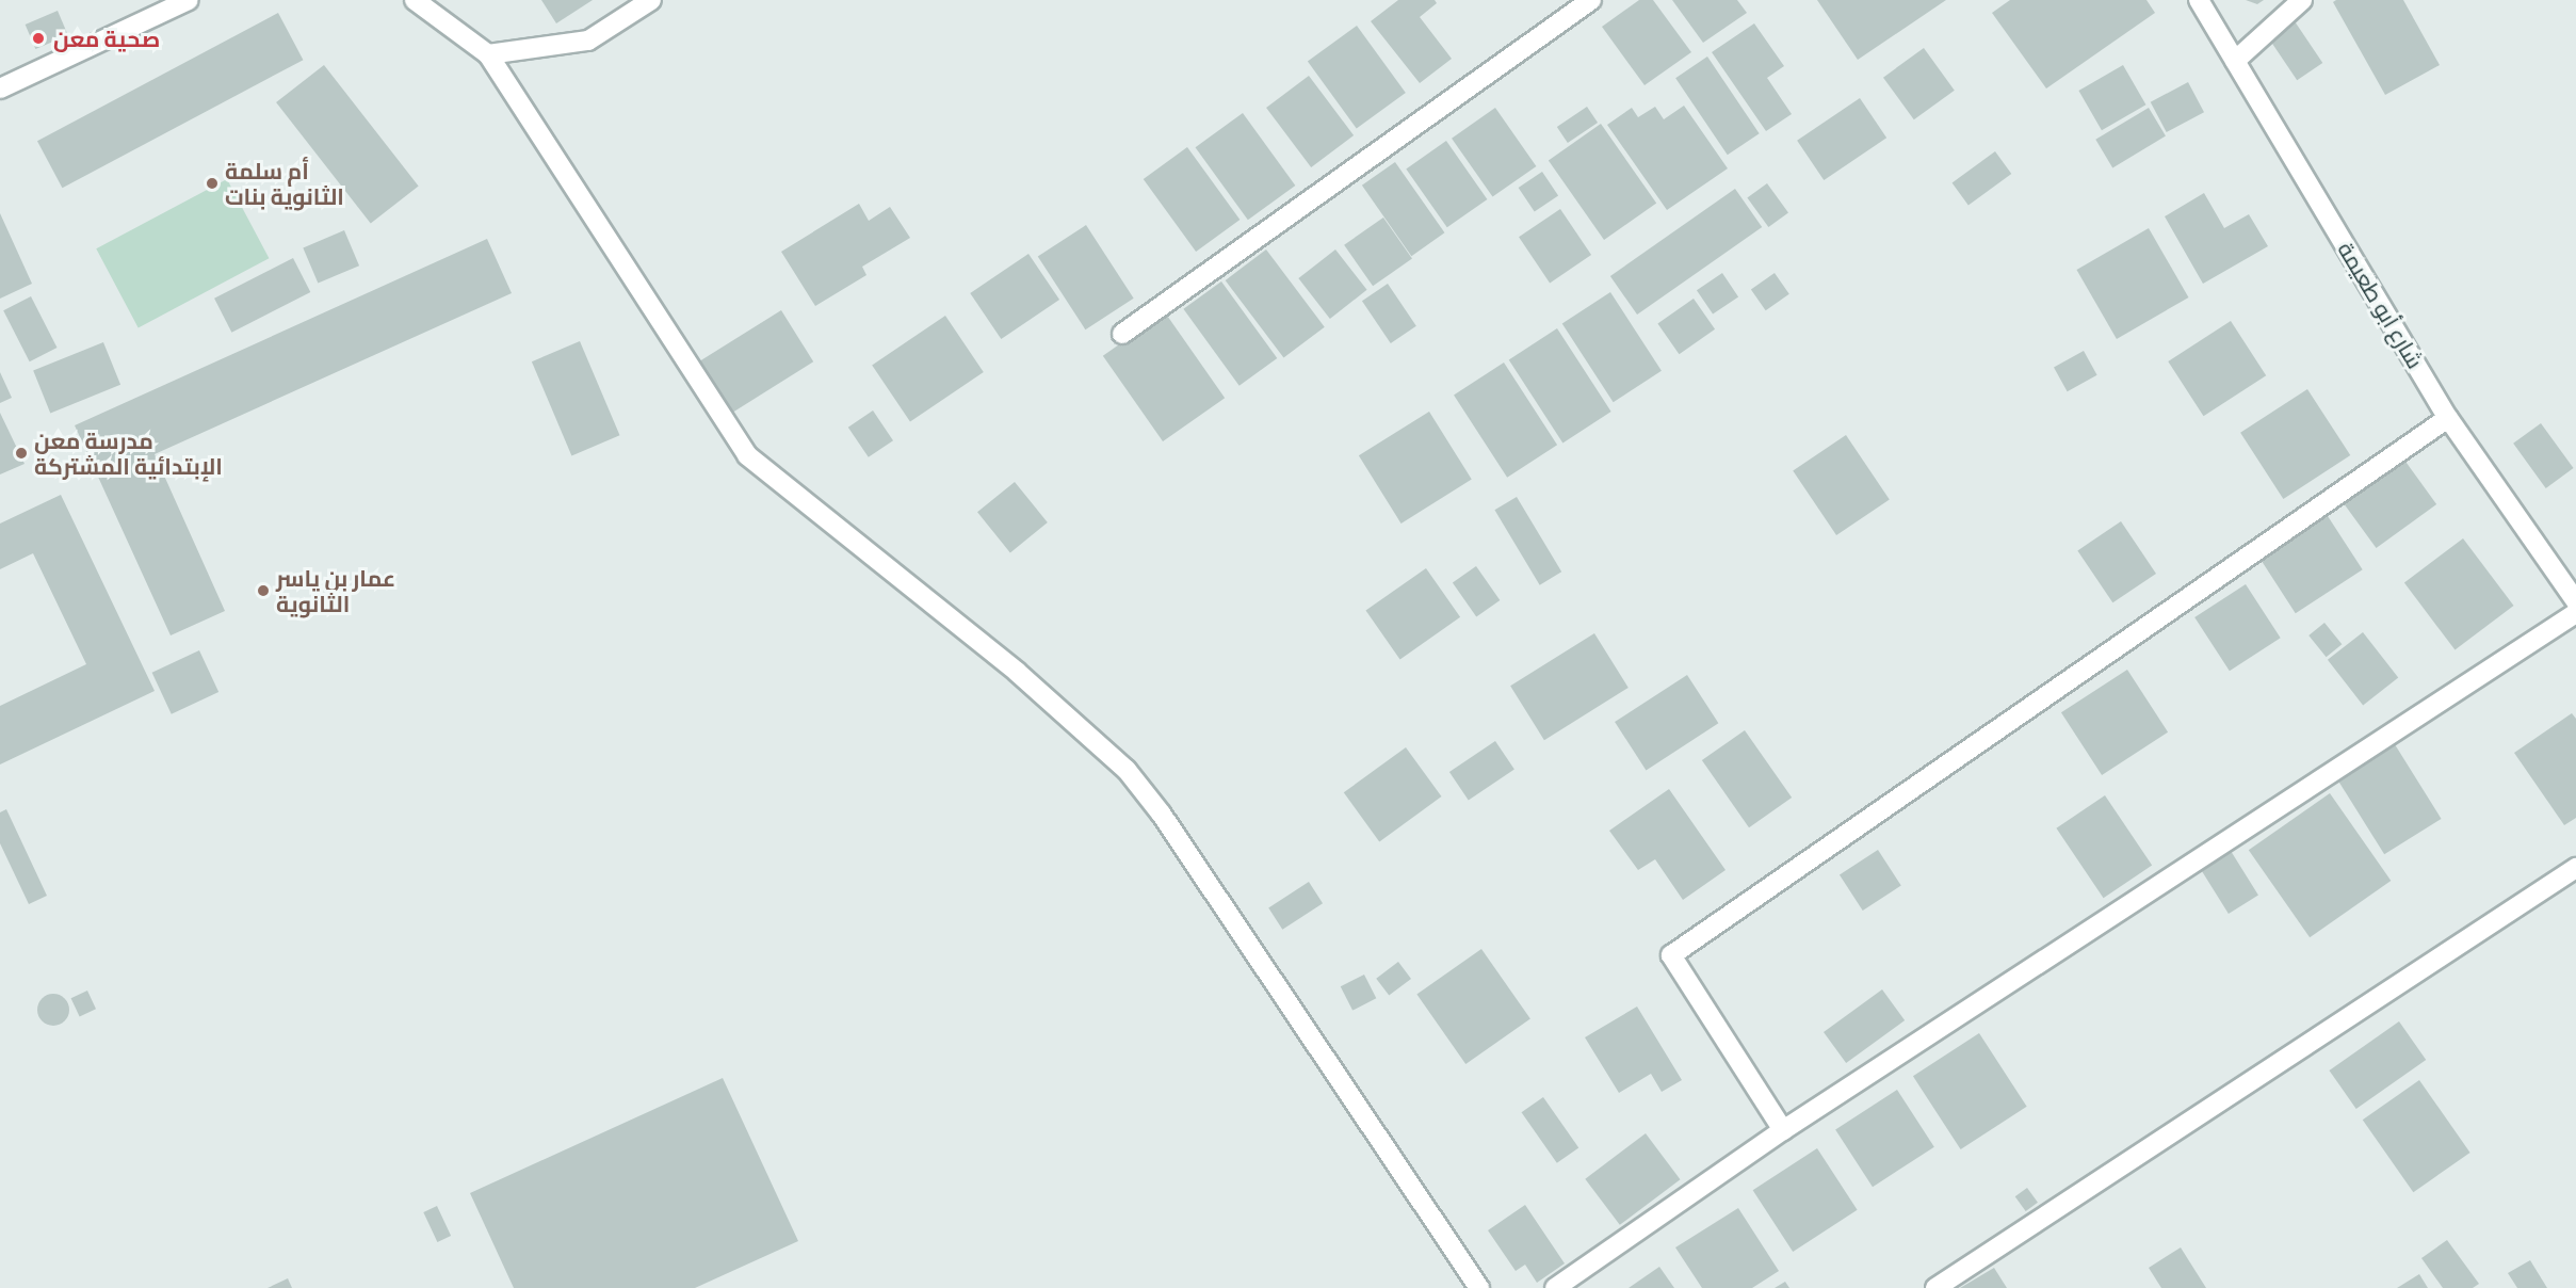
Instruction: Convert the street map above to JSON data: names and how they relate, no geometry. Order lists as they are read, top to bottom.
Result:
{
  "streets": {
    "street": ["شارع أبو طعيمة"]
  },
  "places": [
    "صحية معن",
    "أم سلمة الثانوية بنات",
    "مدرسة معن الإبتدائية المشتركة",
    "عمار بن ياسر الثانوية"
  ]
}
